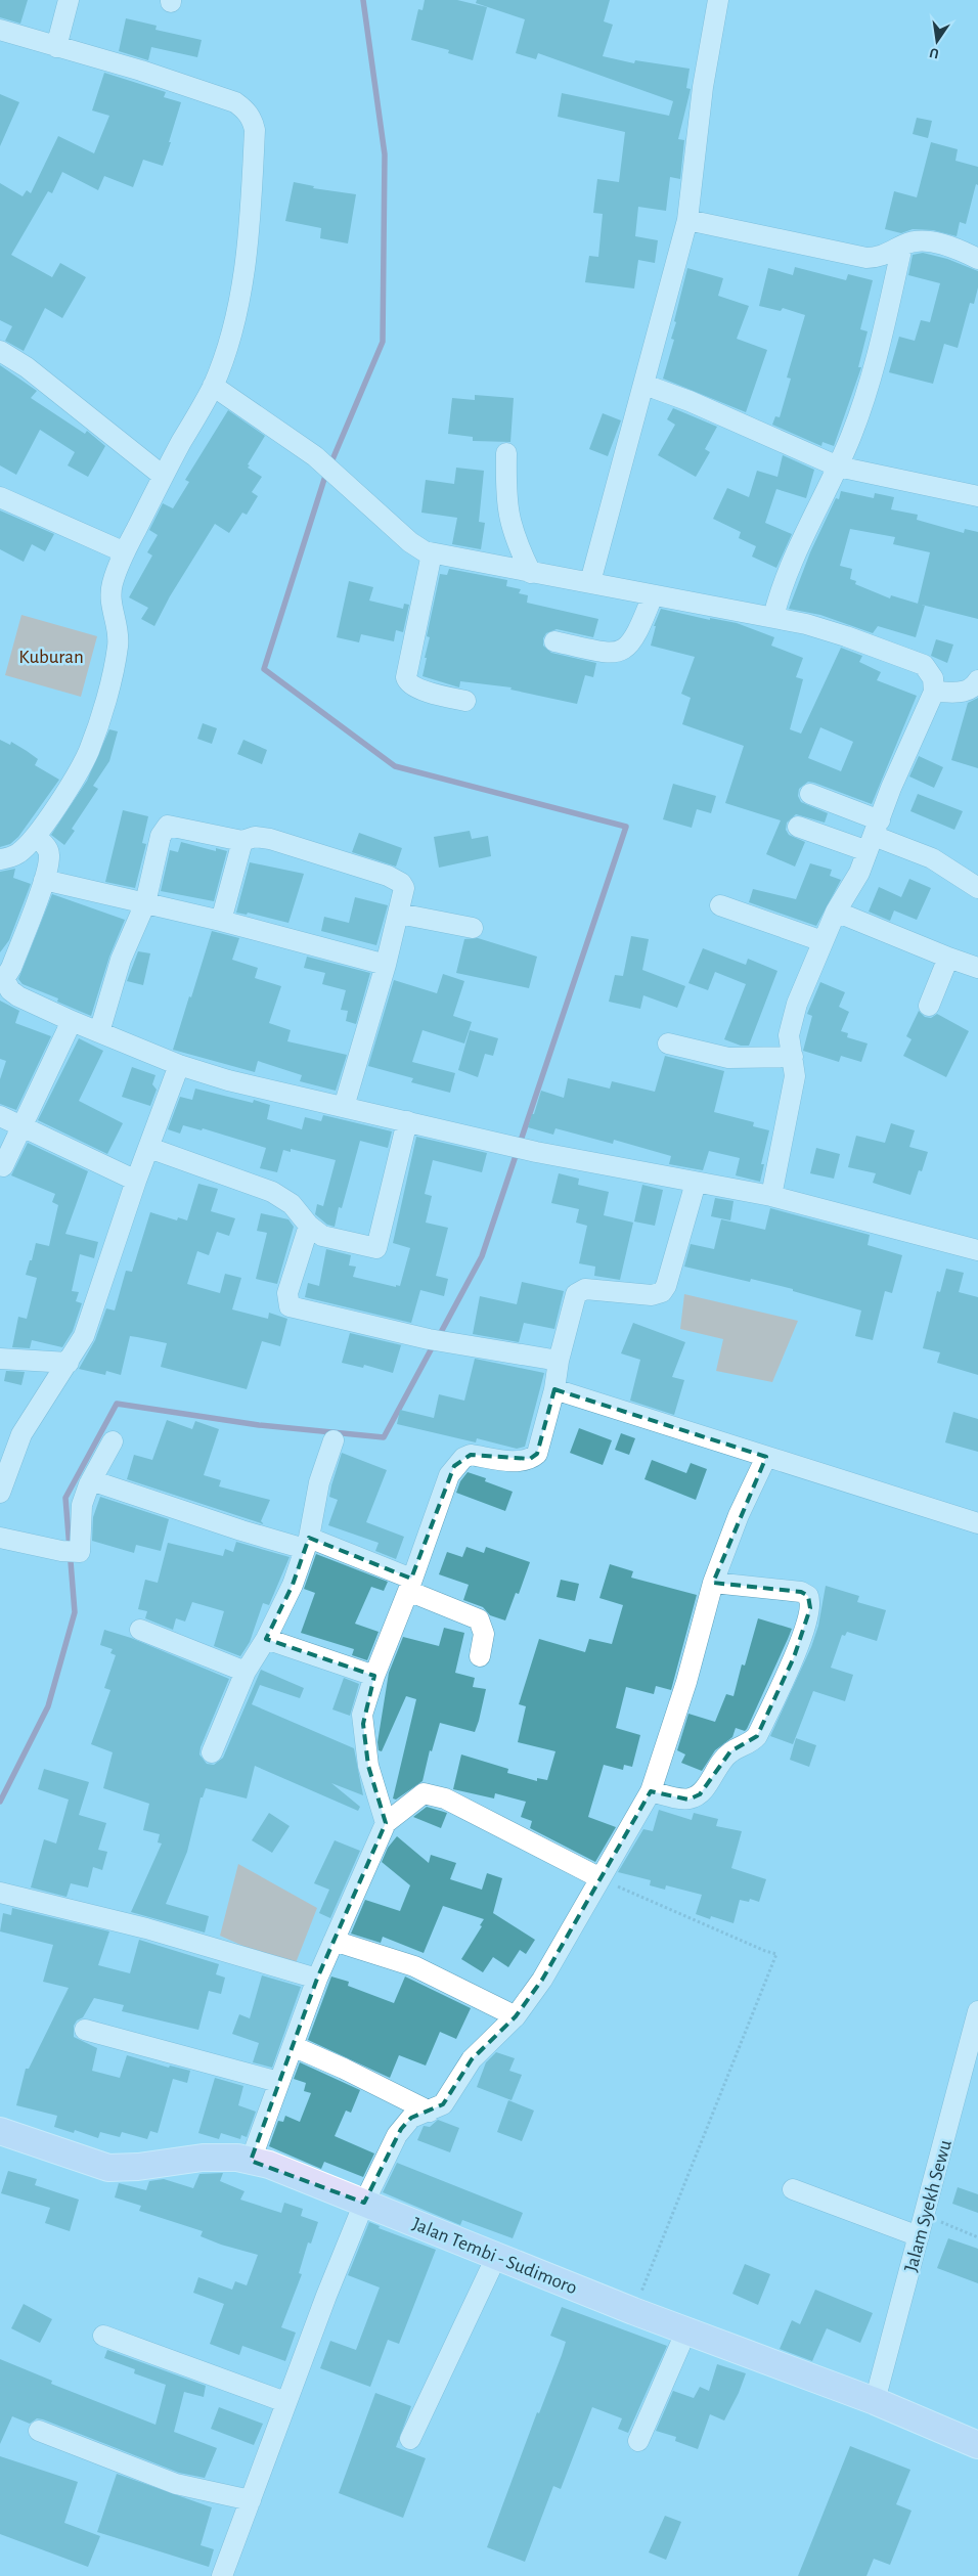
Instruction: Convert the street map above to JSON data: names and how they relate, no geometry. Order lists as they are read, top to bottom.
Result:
{
  "streets": {
    "main road": ["Jalan Tembi - Sudimoro"],
    "street": ["Jalam Syekh Sewu"]
  },
  "crossings": [
    ["Jalam Syekh Sewu", "Jalan Tembi - Sudimoro"]
  ],
  "parks": ["Kuburan"],
  "north": "bottom"
}
